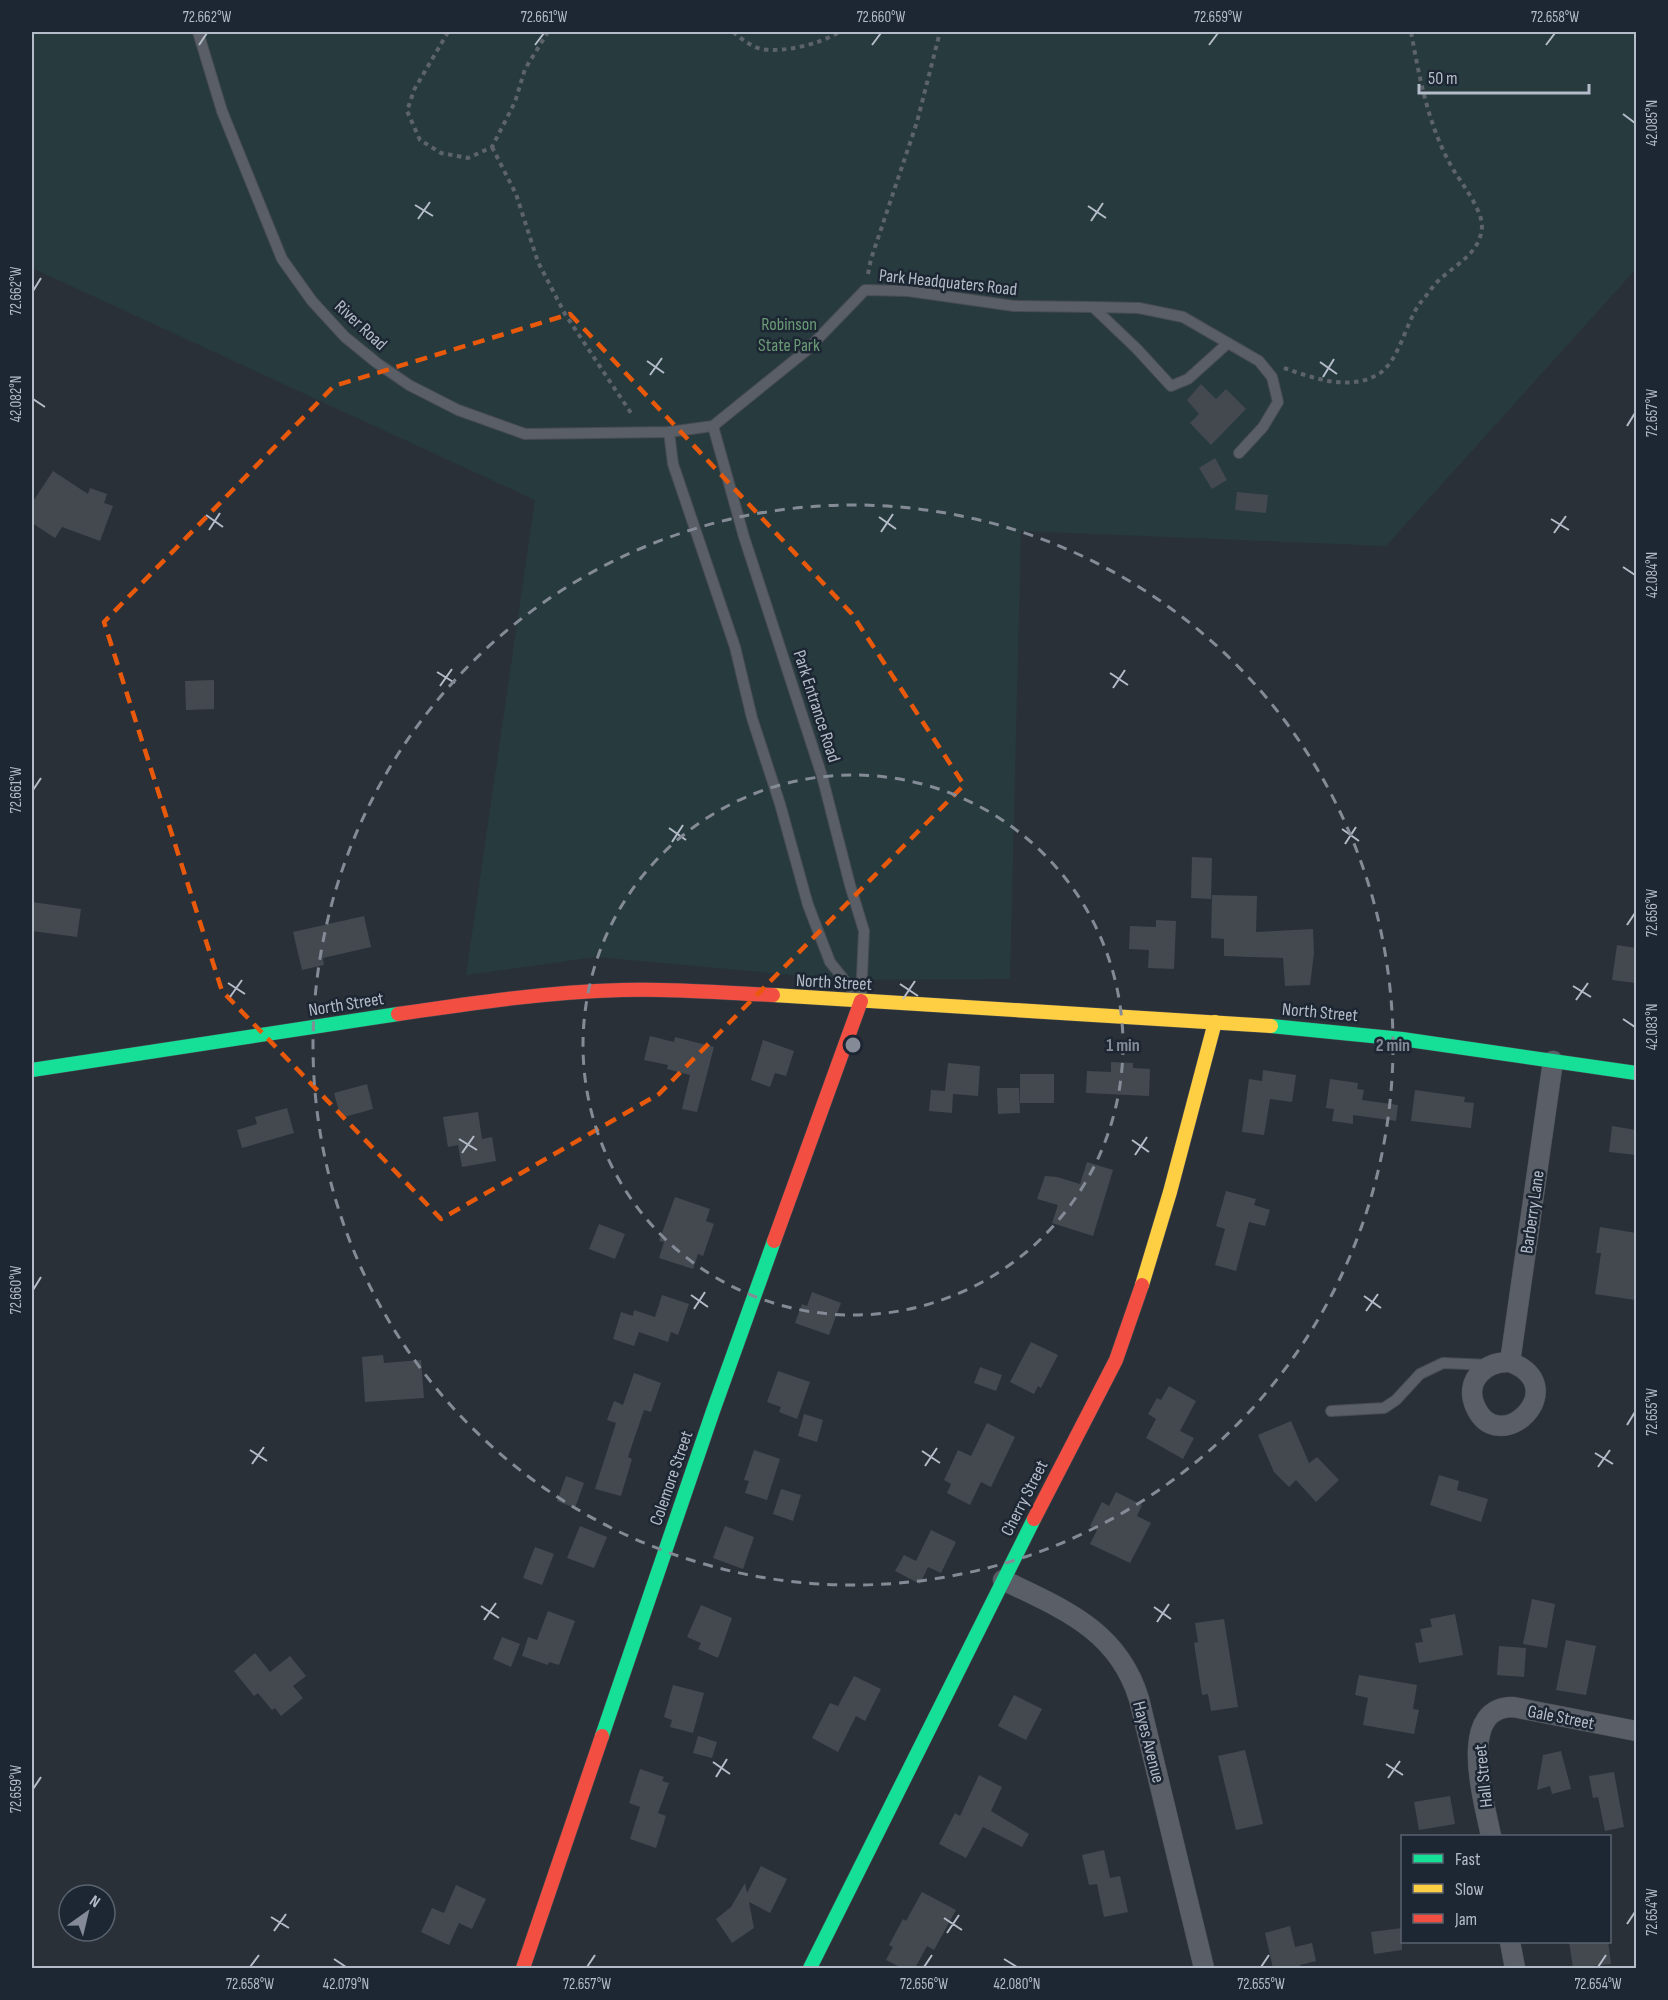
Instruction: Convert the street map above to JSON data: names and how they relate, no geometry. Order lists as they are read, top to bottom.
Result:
{
  "streets": {
    "street": [
      "North Street",
      "Barberry Lane",
      "Colemore Street",
      "Cherry Street",
      "Gale Street",
      "Hayes Avenue",
      "Hall Street"
    ],
    "lane": ["Park Headquaters Road", "River Road", "Park Entrance Road"]
  },
  "crossings": [
    ["Park Headquaters Road", "Park Entrance Road"],
    ["Park Entrance Road", "North Street"],
    ["Park Entrance Road", "Colemore Street"],
    ["North Street", "Barberry Lane"],
    ["North Street", "Colemore Street"],
    ["North Street", "Cherry Street"],
    ["Cherry Street", "Hayes Avenue"],
    ["Gale Street", "Hall Street"]
  ],
  "parks": ["Robinson State Park"],
  "legend": ["Fast", "Slow", "Jam"],
  "scale_bar": "50 m",
  "north": "top right",
  "coordinates": [
    "72.662°W",
    "72.661°W",
    "72.660°W",
    "72.659°W",
    "72.658°W",
    "42.085°N",
    "42.082°N",
    "72.657°W",
    "42.084°N",
    "72.656°W",
    "42.083°N",
    "72.655°W",
    "72.654°W",
    "42.079°N",
    "42.080°N"
  ],
  "rings": ["1 min", "2 min"]
}
